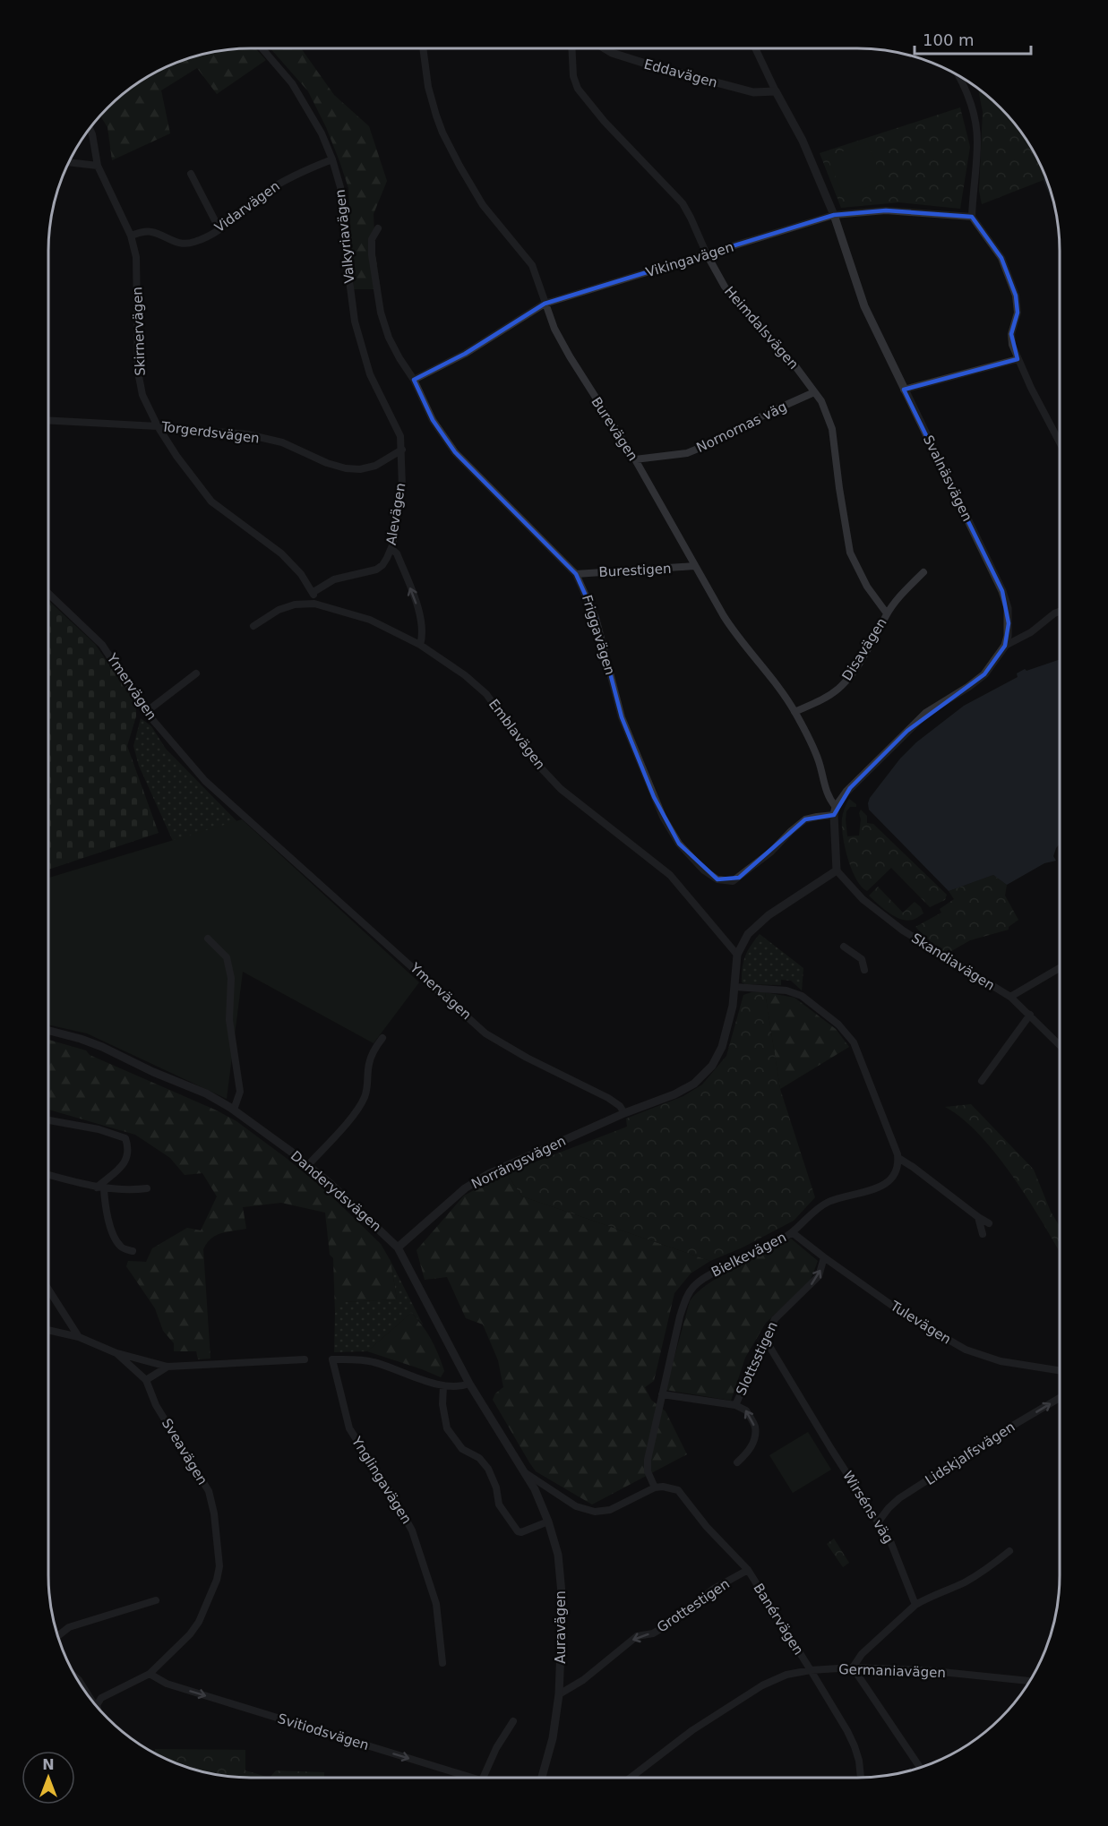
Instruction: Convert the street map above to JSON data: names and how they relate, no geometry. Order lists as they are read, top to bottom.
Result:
{
  "streets": {
    "street": [
      "Eddavägen",
      "Vidarvägen",
      "Valkyriavägen",
      "Vikingavägen",
      "Heimdalsvägen",
      "Skirnervägen",
      "Nornornas väg",
      "Burevägen",
      "Torgerdsvägen",
      "Svalnäsvägen",
      "Alevägen",
      "Burestigen",
      "Friggavägen",
      "Disavägen",
      "Ymervägen",
      "Emblavägen",
      "Skandiavägen",
      "Norrängsvägen",
      "Danderydsvägen",
      "Bielkevägen",
      "Tulevägen",
      "Slottsstigen",
      "Sveavägen",
      "Lidskjalfsvägen",
      "Ynglingavägen",
      "Wirséns väg",
      "Grottestigen",
      "Banérvägen",
      "Auravägen",
      "Germaniavägen",
      "Svitiodsvägen"
    ]
  },
  "crossings": [
    ["Eddavägen", "Svalnäsvägen"],
    ["Vidarvägen", "Valkyriavägen"],
    ["Vidarvägen", "Skirnervägen"],
    ["Valkyriavägen", "Torgerdsvägen"],
    ["Valkyriavägen", "Alevägen"],
    ["Vikingavägen", "Heimdalsvägen"],
    ["Vikingavägen", "Burevägen"],
    ["Vikingavägen", "Svalnäsvägen"],
    ["Vikingavägen", "Friggavägen"],
    ["Heimdalsvägen", "Nornornas väg"],
    ["Heimdalsvägen", "Disavägen"],
    ["Skirnervägen", "Torgerdsvägen"],
    ["Skirnervägen", "Alevägen"],
    ["Nornornas väg", "Burevägen"],
    ["Burevägen", "Svalnäsvägen"],
    ["Burevägen", "Burestigen"],
    ["Burevägen", "Friggavägen"],
    ["Burevägen", "Disavägen"],
    ["Torgerdsvägen", "Alevägen"],
    ["Svalnäsvägen", "Friggavägen"],
    ["Burestigen", "Friggavägen"],
    ["Ymervägen", "Norrängsvägen"],
    ["Norrängsvägen", "Danderydsvägen"],
    ["Danderydsvägen", "Auravägen"],
    ["Bielkevägen", "Tulevägen"],
    ["Bielkevägen", "Banérvägen"],
    ["Tulevägen", "Slottsstigen"],
    ["Slottsstigen", "Wirséns väg"],
    ["Sveavägen", "Svitiodsvägen"],
    ["Lidskjalfsvägen", "Wirséns väg"],
    ["Grottestigen", "Banérvägen"],
    ["Grottestigen", "Auravägen"],
    ["Banérvägen", "Germaniavägen"]
  ],
  "one_way": [
    "Slottsstigen",
    "Lidskjalfsvägen",
    "Grottestigen",
    "Svitiodsvägen"
  ],
  "scale_bar": "100 m",
  "north": "top"
}
